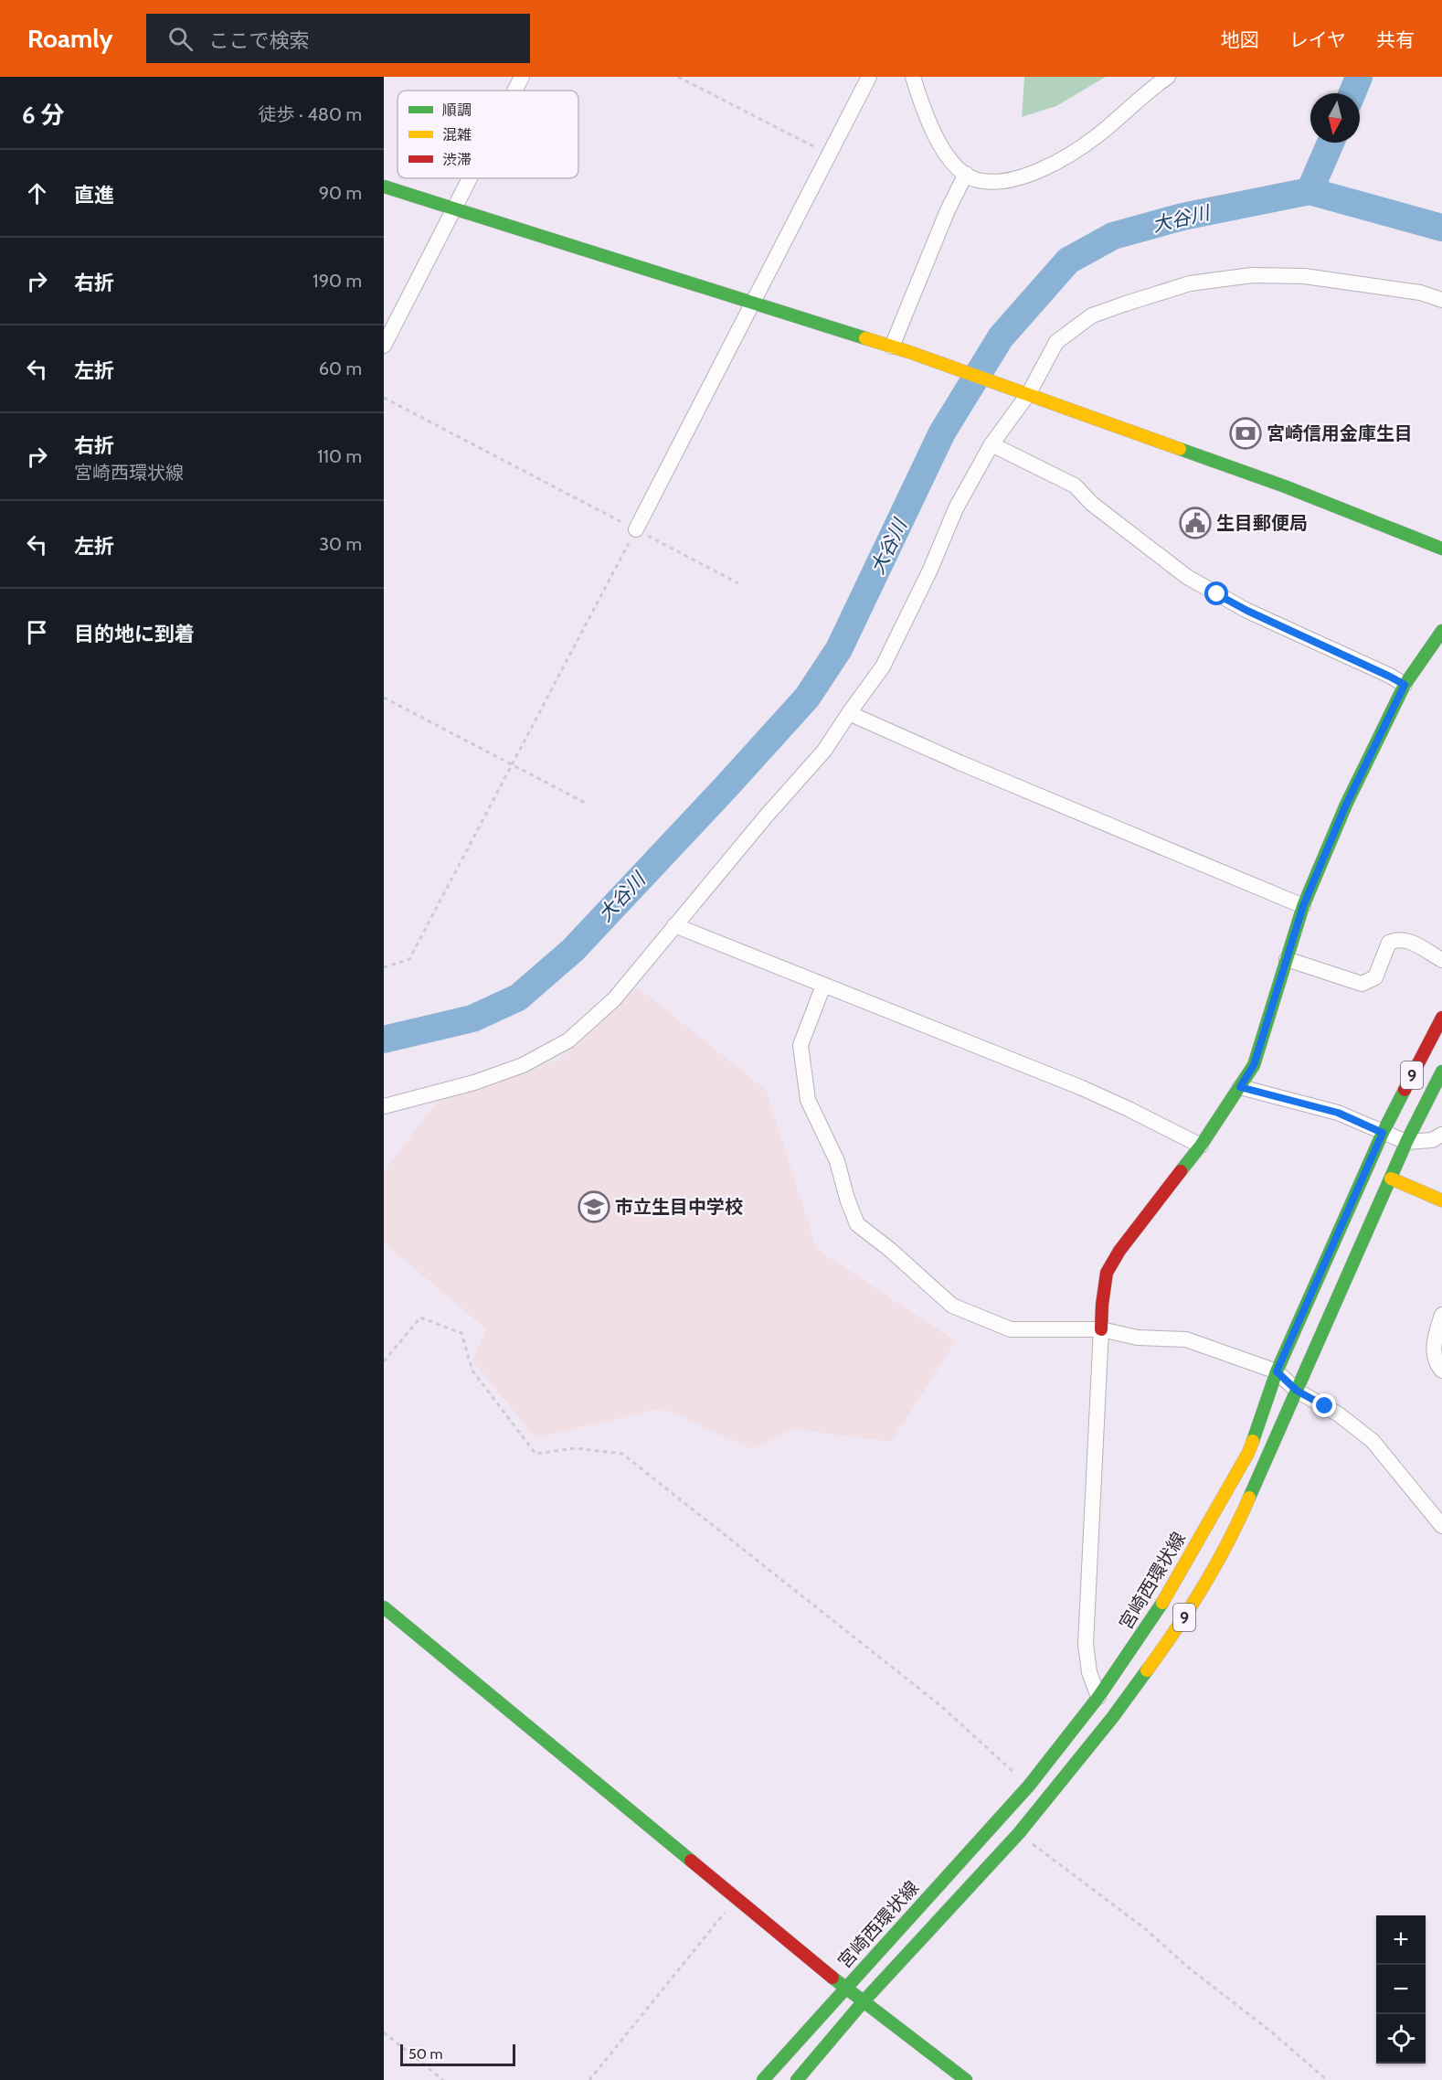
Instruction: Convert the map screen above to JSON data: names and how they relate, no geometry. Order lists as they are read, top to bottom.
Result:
{
  "streets": {
    "street": ["9", "宮崎西環状線"]
  },
  "water": ["大谷川"],
  "places": {
    "bank": ["宮崎信用金庫生目"],
    "public building": ["生目郵便局"],
    "school or university": ["市立生目中学校"]
  },
  "legend": ["順調", "混雑", "渋滞"],
  "scale_bar": "50 m",
  "north": "bottom",
  "page": {
    "header": "Roamly",
    "search": "ここで検索",
    "nav": ["地図", "レイヤ", "共有"],
    "heading": ["6 分", "徒歩 · 480 m"],
    "list": [
      ["直進", "90 m"],
      ["右折", "190 m"],
      ["左折", "60 m"],
      ["右折", "宮崎西環状線", "110 m"],
      ["左折", "30 m"],
      "目的地に到着"
    ],
    "map_buttons": ["+", "−"],
    "scale": "50 m"
  }
}
